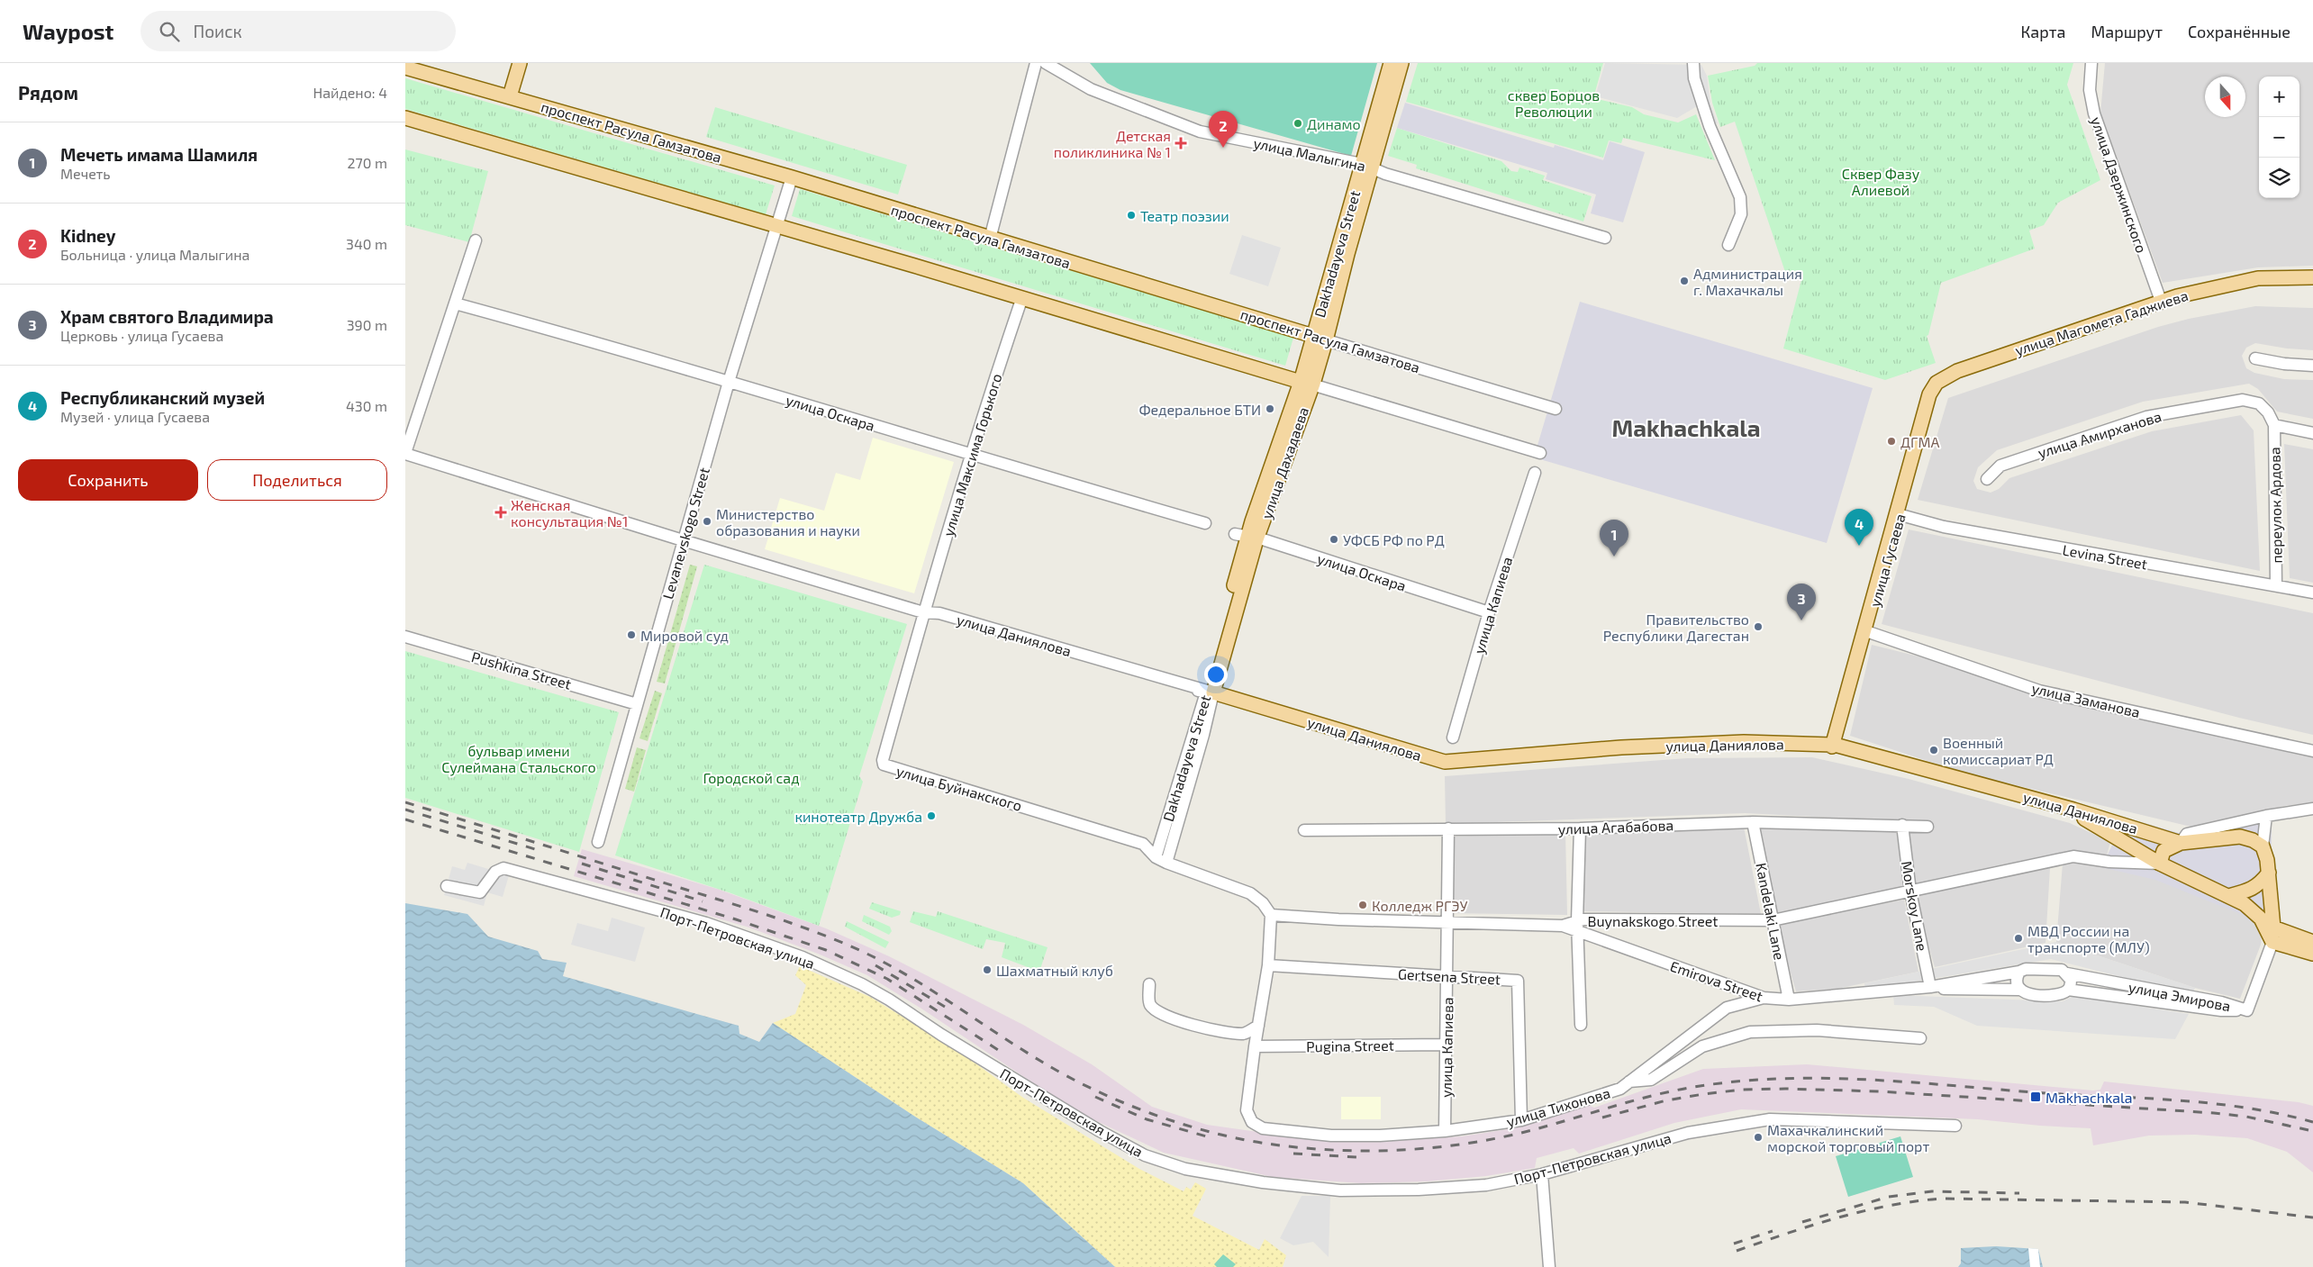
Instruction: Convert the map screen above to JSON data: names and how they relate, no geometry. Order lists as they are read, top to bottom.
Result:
{
  "streets": {
    "main road": [
      "проспект Расула Гамзатова",
      "Dakhadayeva Street",
      "улица Магомета Гаджиева",
      "улица Дахадаева",
      "улица Гусаева",
      "улица Даниялова"
    ],
    "street": [
      "улица Малыгина",
      "улица Дзержинского",
      "улица Оскара",
      "улица Амирханова",
      "улица Максима Горького",
      "переулок Ардова",
      "Levanevskogo Street",
      "Levina Street",
      "улица Капиева",
      "Pushkina Street",
      "улица Заманова",
      "улица Буйнакского",
      "улица Агабабова",
      "Morskoy Lane",
      "Kandelaki Lane",
      "Buynakskogo Street",
      "Порт-Петровская улица",
      "Gertsena Street",
      "Emirova Street",
      "улица Эмирова",
      "Pugina Street",
      "улица Тихонова"
    ]
  },
  "crossings": [
    ["проспект Расула Гамзатова", "Dakhadayeva Street"],
    ["проспект Расула Гамзатова", "улица Дахадаева"],
    ["проспект Расула Гамзатова", "Levanevskogo Street"],
    ["улица Малыгина", "Dakhadayeva Street"],
    ["улица Малыгина", "улица Дахадаева"],
    ["улица Дзержинского", "улица Магомета Гаджиева"],
    ["Dakhadayeva Street", "улица Дахадаева"],
    ["Dakhadayeva Street", "улица Даниялова"],
    ["Dakhadayeva Street", "улица Буйнакского"],
    ["улица Магомета Гаджиева", "улица Гусаева"],
    ["улица Оскара", "улица Максима Горького"],
    ["улица Оскара", "улица Дахадаева"],
    ["улица Оскара", "Levanevskogo Street"],
    ["улица Оскара", "улица Капиева"],
    ["улица Амирханова", "переулок Ардова"],
    ["улица Максима Горького", "улица Даниялова"],
    ["улица Максима Горького", "улица Буйнакского"],
    ["улица Дахадаева", "улица Даниялова"],
    ["переулок Ардова", "Levina Street"],
    ["Levanevskogo Street", "улица Даниялова"],
    ["Levanevskogo Street", "Pushkina Street"],
    ["Levina Street", "улица Гусаева"],
    ["улица Гусаева", "улица Даниялова"],
    ["улица Гусаева", "улица Заманова"],
    ["улица Капиева", "улица Агабабова"],
    ["улица Капиева", "Gertsena Street"],
    ["улица Капиева", "Emirova Street"],
    ["улица Капиева", "Pugina Street"],
    ["улица Капиева", "улица Тихонова"],
    ["улица Даниялова", "улица Буйнакского"],
    ["улица Даниялова", "Buynakskogo Street"],
    ["улица Агабабова", "Morskoy Lane"],
    ["улица Агабабова", "Kandelaki Lane"],
    ["Morskoy Lane", "Buynakskogo Street"],
    ["Morskoy Lane", "Emirova Street"],
    ["Morskoy Lane", "улица Эмирова"],
    ["Kandelaki Lane", "Buynakskogo Street"],
    ["Kandelaki Lane", "Emirova Street"],
    ["Buynakskogo Street", "Emirova Street"],
    ["Gertsena Street", "улица Тихонова"],
    ["Emirova Street", "улица Эмирова"],
    ["Emirova Street", "улица Тихонова"],
    ["Pugina Street", "улица Тихонова"]
  ],
  "districts": ["Makhachkala"],
  "parks": [
    "сквер Борцов Революции",
    "Сквер Фазу Алиевой",
    "бульвар имени Сулеймана Стальского",
    "Городской сад"
  ],
  "places": {
    "other": [
      "Динамо",
      "Театр поэзии",
      "Администрация г. Махачкалы",
      "Федеральное БТИ",
      "ДГМА",
      "Министерство образования и науки",
      "УФСБ РФ по РД",
      "Правительство Республики Дагестан",
      "Мировой суд",
      "Военный комиссариат РД",
      "кинотеатр Дружба",
      "Колледж РГЭУ",
      "МВД России на транспорте (МЛУ)",
      "Шахматный клуб",
      "Махачкалинский морской торговый порт"
    ],
    "health": ["Детская поликлиника № 1", "Женская консультация №1"],
    "transit": ["Makhachkala"]
  },
  "north": "bottom",
  "page": {
    "header": "Waypost",
    "search": "Поиск",
    "nav": ["Карта", "Маршрут", "Сохранённые"],
    "heading": ["Рядом", "Найдено: 4"],
    "map_buttons": ["+", "−"],
    "pins": [
      "2",
      "4",
      "1",
      "3"
    ],
    "list": [
      {
        "mark": "1",
        "name": "Мечеть имама Шамиля",
        "note": "Мечеть",
        "value": "270 m"
      },
      {
        "mark": "2",
        "name": "Kidney",
        "note": "Больница · улица Малыгина",
        "value": "340 m"
      },
      {
        "mark": "3",
        "name": "Храм святого Владимира",
        "note": "Церковь · улица Гусаева",
        "value": "390 m"
      },
      {
        "mark": "4",
        "name": "Республиканский музей",
        "note": "Музей · улица Гусаева",
        "value": "430 m"
      }
    ],
    "buttons": ["Сохранить", "Поделиться"]
  }
}
